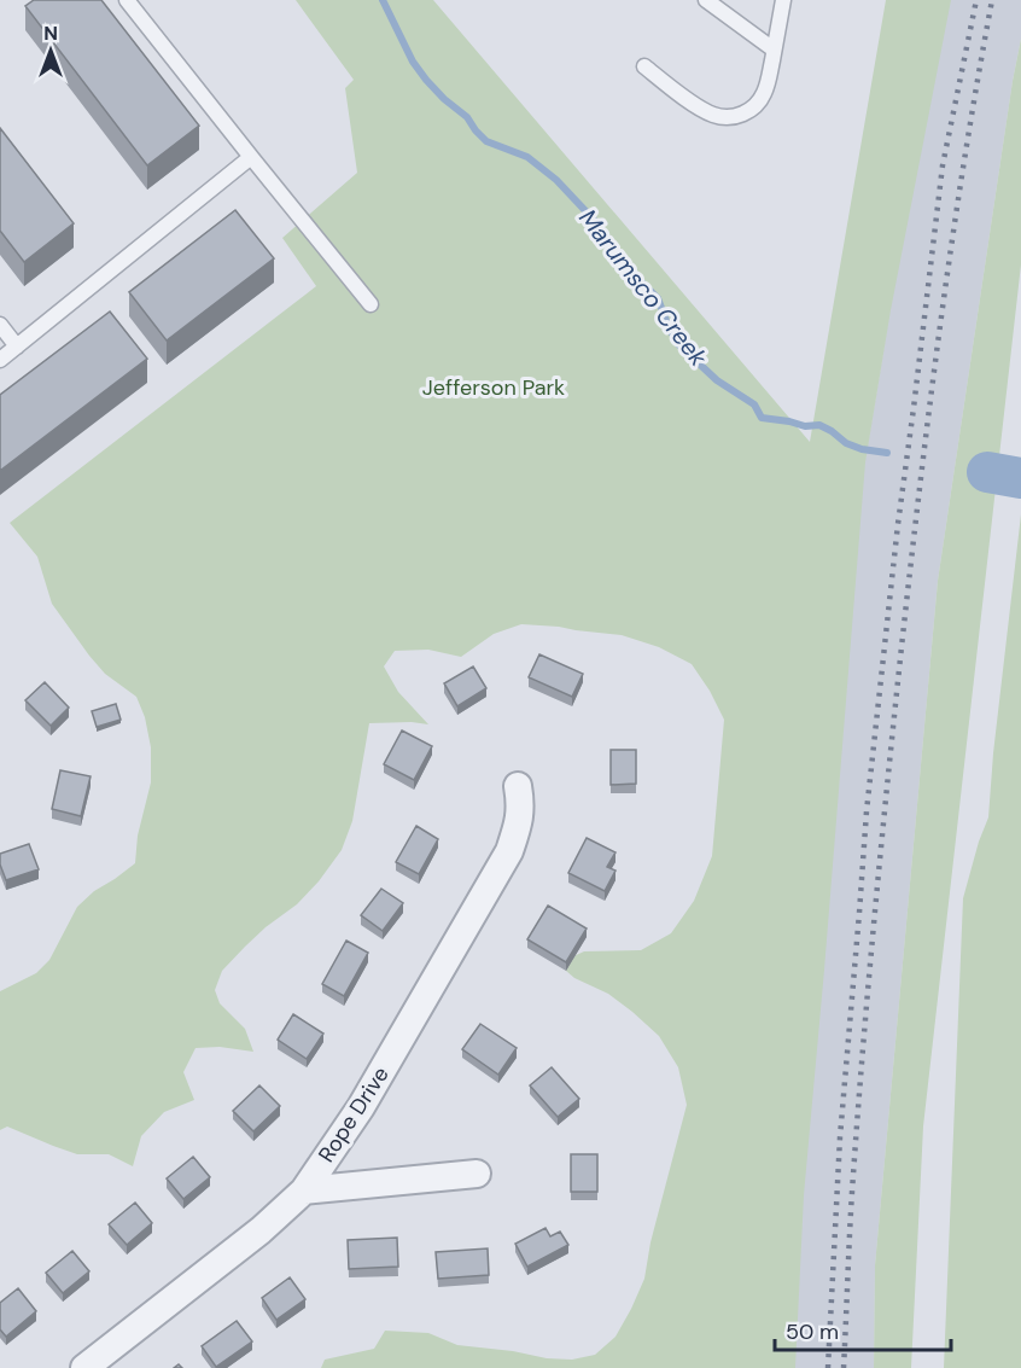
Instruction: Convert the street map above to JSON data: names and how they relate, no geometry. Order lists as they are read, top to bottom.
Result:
{
  "streets": {
    "street": ["Rope Drive"]
  },
  "water": ["Marumsco Creek"],
  "parks": ["Jefferson Park"],
  "scale_bar": "50 m",
  "north": "top"
}
